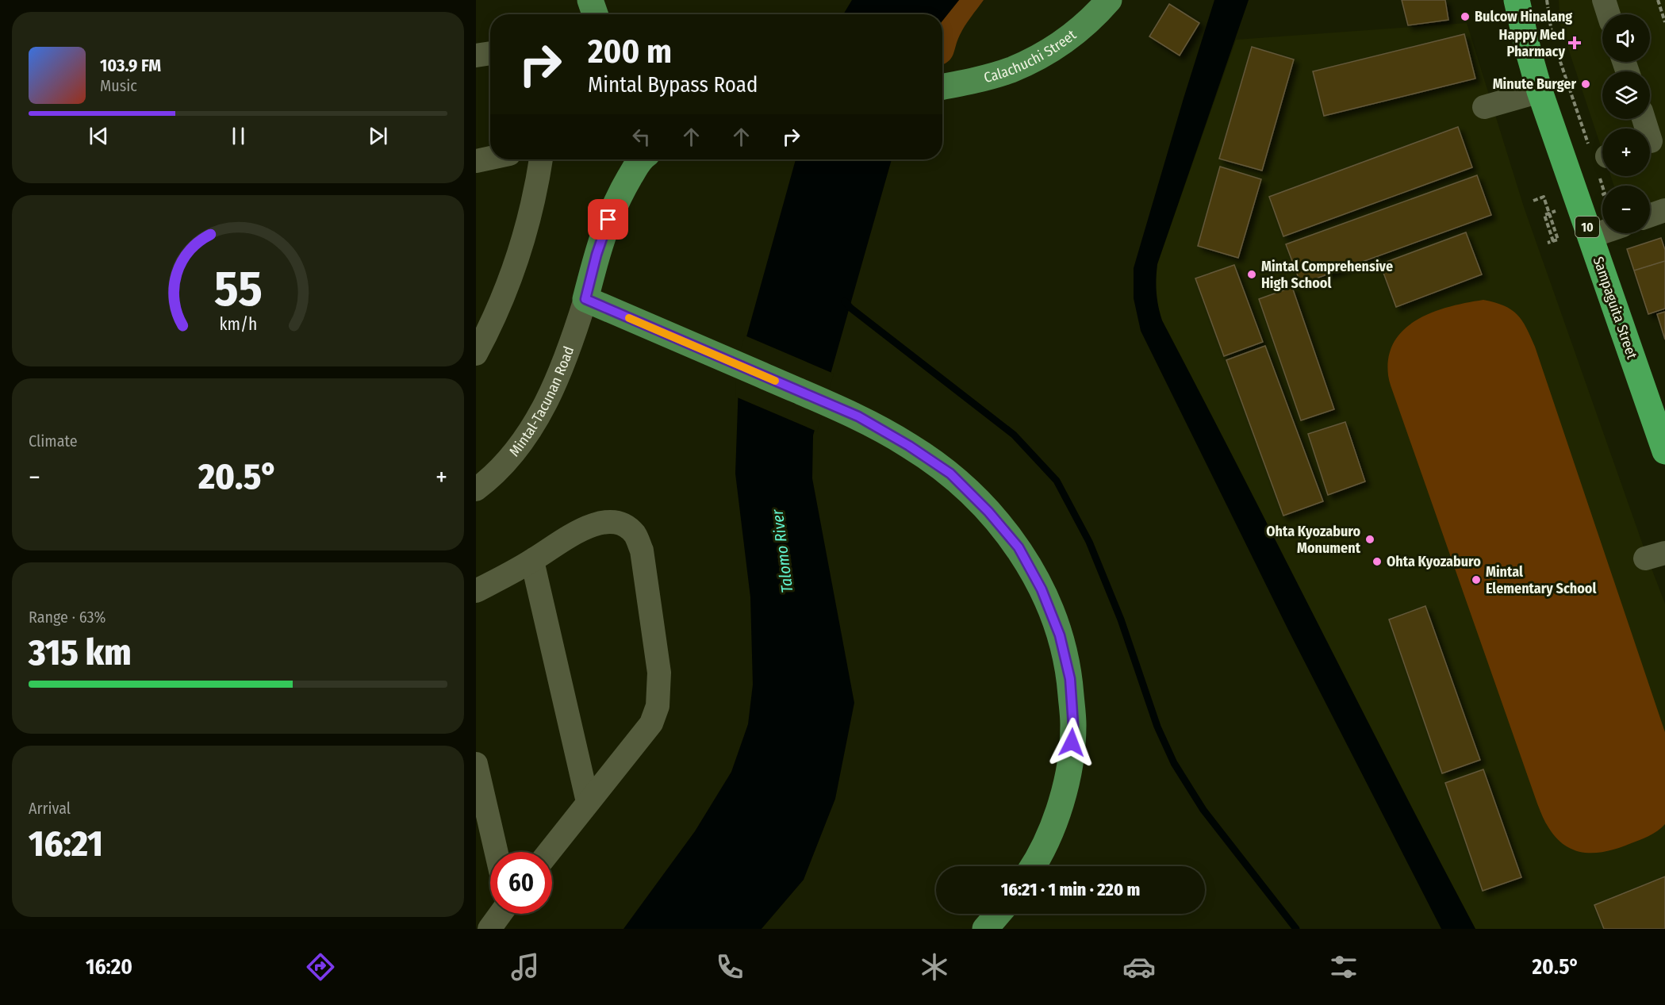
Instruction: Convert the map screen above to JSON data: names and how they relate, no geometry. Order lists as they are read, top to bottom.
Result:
{
  "streets": {
    "highway": ["10", "Sampaguita Street"],
    "main road": ["Calachuchi Street"],
    "street": ["Mintal-Tacunan Road"]
  },
  "water": ["Talomo River"],
  "places": {
    "other": [
      "Bulcow Hinalang",
      "Minute Burger",
      "Mintal Comprehensive High School",
      "Ohta Kyozaburo Monument",
      "Ohta Kyozaburo",
      "Mintal Elementary School"
    ],
    "health": ["Happy Med Pharmacy"]
  },
  "page": {
    "map_buttons": ["+", "−"],
    "turn": ["200 m", "Mintal Bypass Road"],
    "song": ["103.9 FM", "Music"],
    "tile": [
      "Climate",
      ["Range · 63%", "315 km"],
      ["Arrival", "16:21"]
    ],
    "heat": ["−", "20.5°", "+"],
    "limit": "60",
    "trip": "16:21 · 1 min · 220 m",
    "tabs": ["16:20", "20.5°"],
    "gauge": ["55", "km/h"]
  }
}
